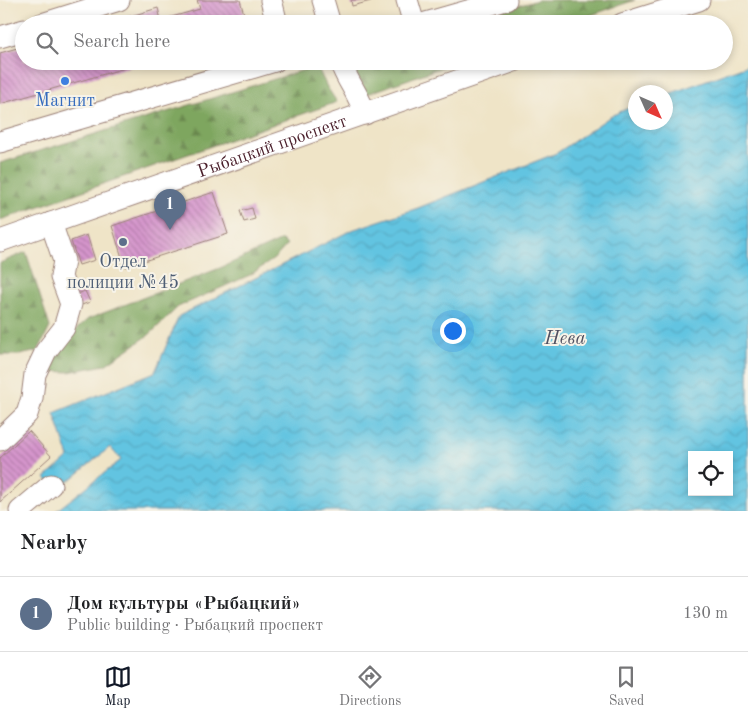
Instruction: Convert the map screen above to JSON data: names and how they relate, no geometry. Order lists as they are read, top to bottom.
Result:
{
  "streets": {
    "street": ["Рыбацкий проспект"]
  },
  "water": ["Нева"],
  "places": ["Магнит", "Отдел полиции №45"],
  "north": "bottom right",
  "page": {
    "search": "Search here",
    "pins": "1",
    "heading": "Nearby",
    "list": [
      {
        "mark": "1",
        "name": "Дом культуры «Рыбацкий»",
        "note": "Public building · Рыбацкий проспект",
        "value": "130 m"
      }
    ],
    "nav": ["Map", "Directions", "Saved"]
  }
}
